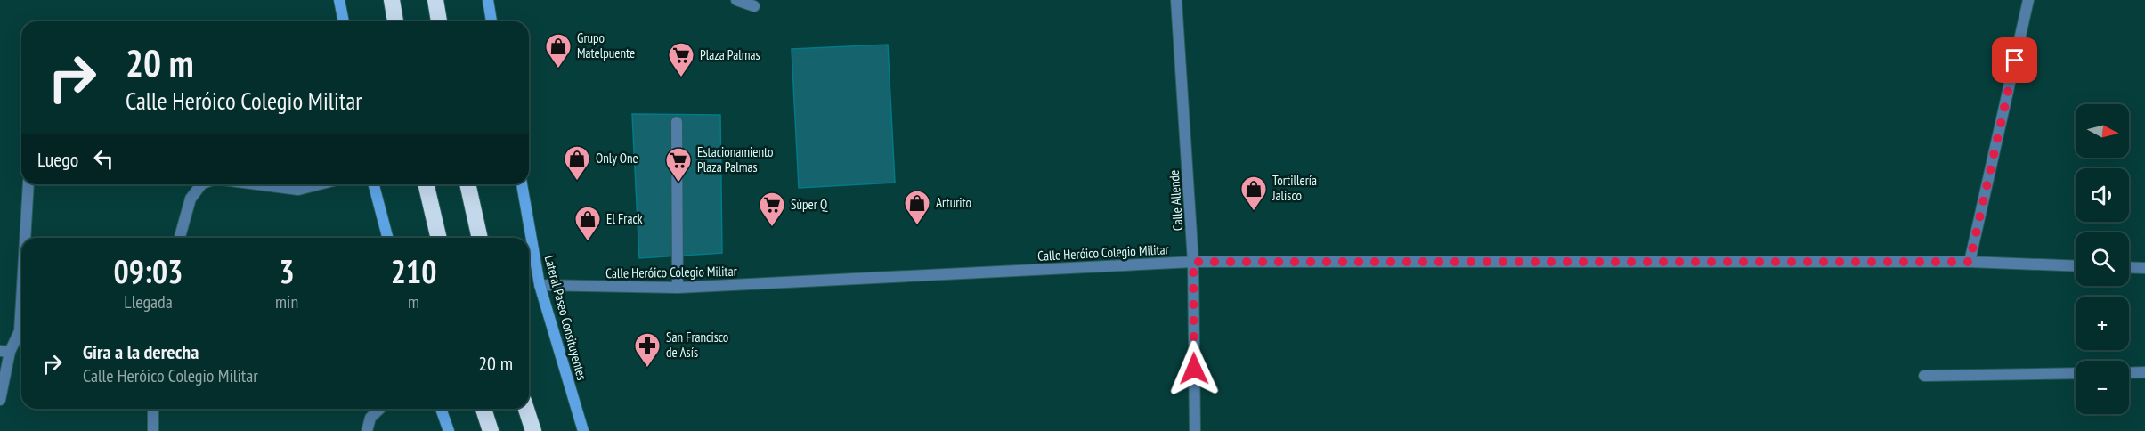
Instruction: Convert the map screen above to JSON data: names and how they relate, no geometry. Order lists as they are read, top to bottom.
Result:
{
  "streets": {
    "main road": ["Lateral Paseo Consituyentes"],
    "street": ["Calle Allende", "Calle Heróico Colegio Militar"]
  },
  "crossings": [
    ["Calle Allende", "Calle Heróico Colegio Militar"],
    ["Calle Heróico Colegio Militar", "Lateral Paseo Consituyentes"]
  ],
  "places": {
    "shop": [
      "Grupo Matelpuente",
      "Only One",
      "Tortillería Jalisco",
      "Arturito",
      "El Frack"
    ],
    "supermarket": ["Plaza Palmas", "Estacionamiento Plaza Palmas", "Súper Q"],
    "pharmacy": ["San Francisco de Asís"]
  },
  "north": "right",
  "page": {
    "turn": ["20 m", "Calle Heróico Colegio Militar"],
    "map_buttons": ["+", "−"],
    "then": "Luego",
    "eta": [
      "09:03",
      "Llegada",
      "3",
      "min",
      "210",
      "m"
    ],
    "list": [
      {
        "name": "Gira a la derecha",
        "note": "Calle Heróico Colegio Militar",
        "value": "20 m"
      }
    ]
  }
}
